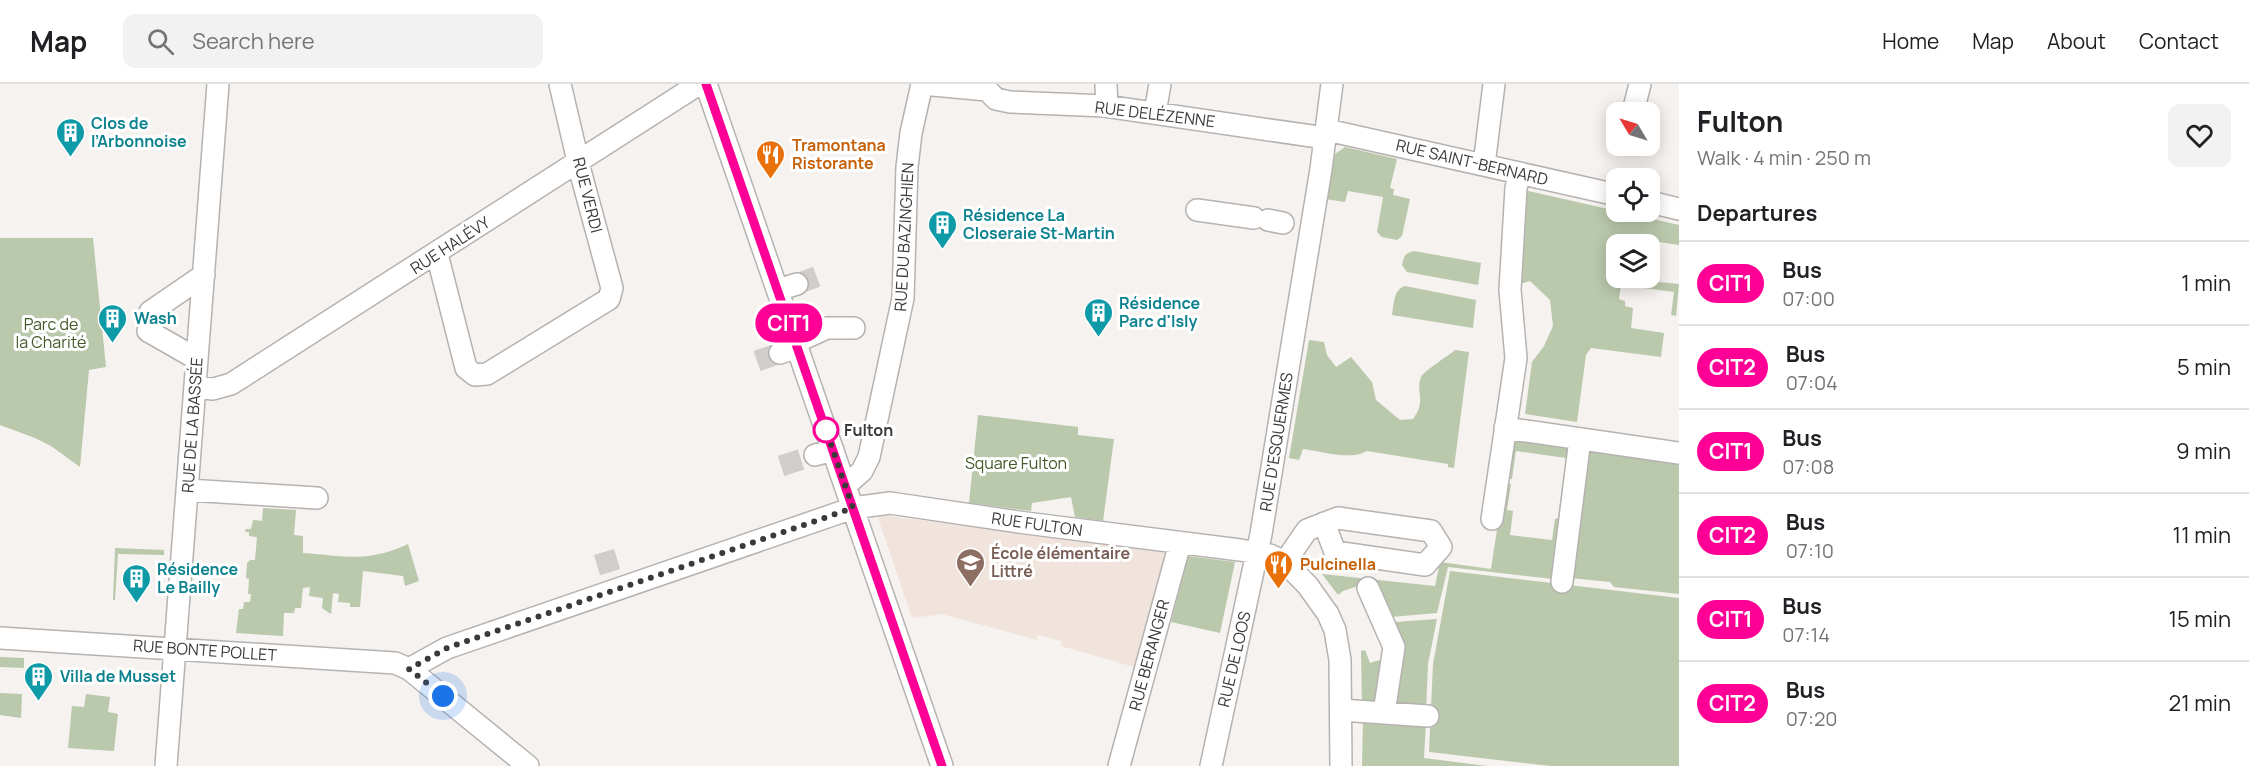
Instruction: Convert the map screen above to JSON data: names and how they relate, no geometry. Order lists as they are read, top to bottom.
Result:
{
  "streets": {
    "street": [
      "RUE DELÉZENNE",
      "RUE SAINT-BERNARD",
      "RUE VERDI",
      "RUE DU BAZINGHIEN",
      "RUE HALÉVY",
      "RUE DE LA BASSÉE",
      "RUE D'ESQUERMES",
      "RUE FULTON",
      "RUE BONTE POLLET",
      "RUE BERANGER",
      "RUE DE LOOS"
    ]
  },
  "crossings": [
    ["RUE DELÉZENNE", "RUE SAINT-BERNARD"],
    ["RUE DELÉZENNE", "RUE D'ESQUERMES"],
    ["RUE SAINT-BERNARD", "RUE D'ESQUERMES"],
    ["RUE VERDI", "RUE HALÉVY"],
    ["RUE HALÉVY", "RUE DE LA BASSÉE"],
    ["RUE DE LA BASSÉE", "RUE BONTE POLLET"],
    ["RUE D'ESQUERMES", "RUE FULTON"],
    ["RUE D'ESQUERMES", "RUE DE LOOS"],
    ["RUE FULTON", "RUE BONTE POLLET"],
    ["RUE FULTON", "RUE BERANGER"],
    ["RUE FULTON", "RUE DE LOOS"]
  ],
  "parks": ["Parc de la Charité", "Square Fulton"],
  "places": {
    "building": [
      "Clos de l’Arbonnoise",
      "Résidence La Closeraie St-Martin",
      "Résidence Parc d'Isly",
      "Wash",
      "Résidence Le Bailly",
      "Villa de Musset"
    ],
    "restaurant": ["Tramontana Ristorante", "Pulcinella"],
    "other": ["Fulton"],
    "school or university": ["École élémentaire Littré"]
  },
  "lines": ["bus line CIT1"],
  "north": "top left",
  "page": {
    "header": "Map",
    "search": "Search here",
    "nav": [
      "Home",
      "Map",
      "About",
      "Contact"
    ],
    "on_map": "CIT1",
    "heading": [
      ["Fulton", "Walk · 4 min · 250 m"],
      "Departures"
    ],
    "list": [
      {
        "mark": "CIT1",
        "name": "Bus",
        "note": "07:00",
        "value": "1 min"
      },
      {
        "mark": "CIT2",
        "name": "Bus",
        "note": "07:04",
        "value": "5 min"
      },
      {
        "mark": "CIT1",
        "name": "Bus",
        "note": "07:08",
        "value": "9 min"
      },
      {
        "mark": "CIT2",
        "name": "Bus",
        "note": "07:10",
        "value": "11 min"
      },
      {
        "mark": "CIT1",
        "name": "Bus",
        "note": "07:14",
        "value": "15 min"
      },
      {
        "mark": "CIT2",
        "name": "Bus",
        "note": "07:20",
        "value": "21 min"
      }
    ]
  }
}
